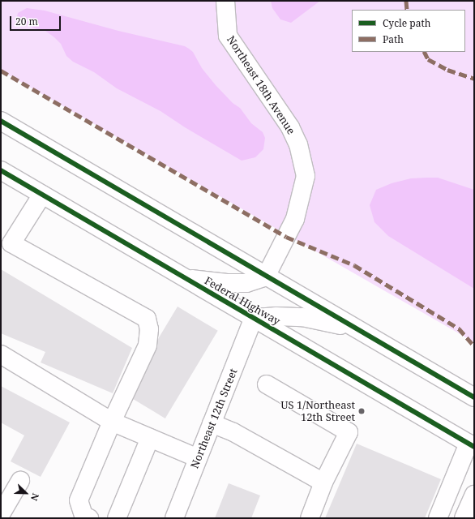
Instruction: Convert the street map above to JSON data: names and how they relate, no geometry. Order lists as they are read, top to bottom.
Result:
{
  "streets": {
    "main road": ["Northeast 18th Avenue", "Federal Highway", "Northeast 12th Street"]
  },
  "crossings": [
    ["Federal Highway", "Northeast 12th Street"]
  ],
  "places": ["US 1/Northeast 12th Street"],
  "legend": ["Cycle path", "Path"],
  "scale_bar": "20 m",
  "north": "bottom right"
}
